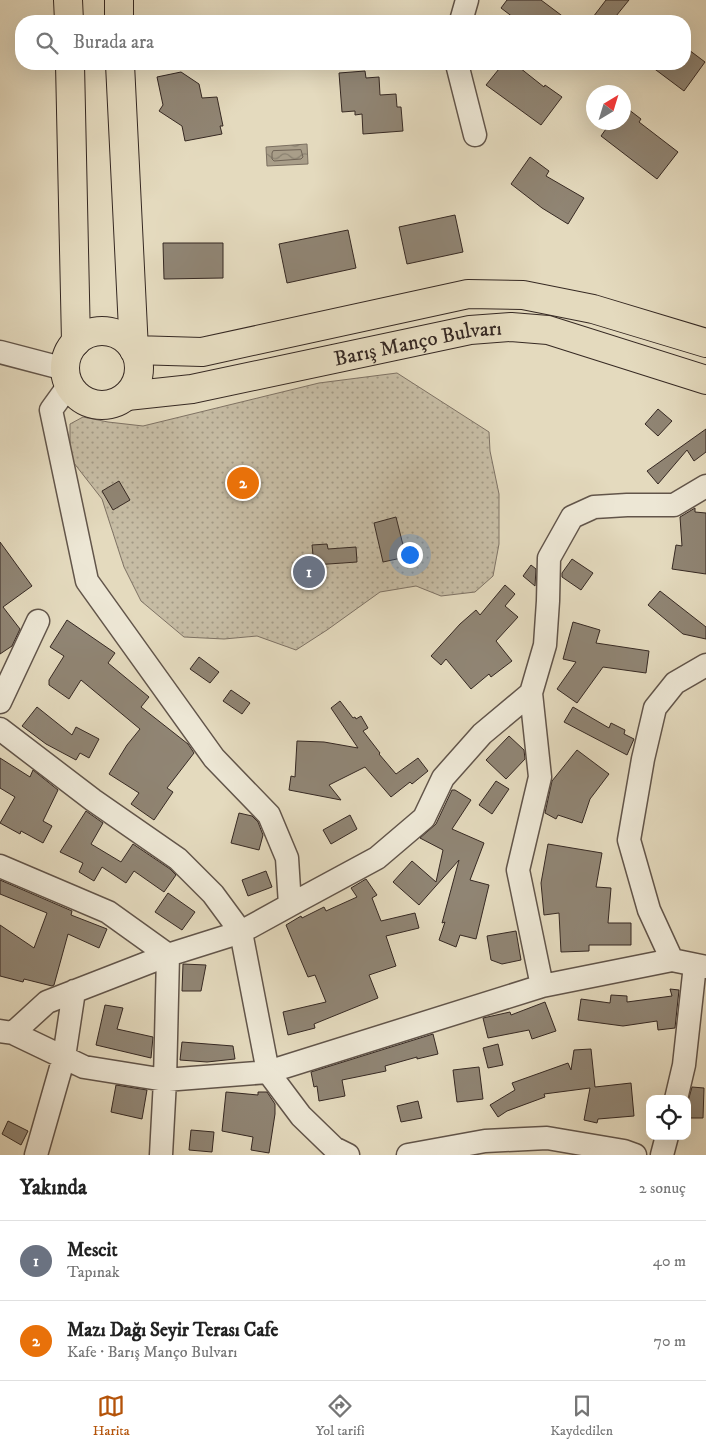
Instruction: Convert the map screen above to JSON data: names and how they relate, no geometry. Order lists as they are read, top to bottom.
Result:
{
  "streets": {
    "main road": ["Barış Manço Bulvarı"]
  },
  "north": "top right",
  "page": {
    "search": "Burada ara",
    "pins": ["2", "1"],
    "heading": ["Yakında", "2 sonuç"],
    "list": [
      {
        "mark": "1",
        "name": "Mescit",
        "note": "Tapınak",
        "value": "40 m"
      },
      {
        "mark": "2",
        "name": "Mazı Dağı Seyir Terası Cafe",
        "note": "Kafe · Barış Manço Bulvarı",
        "value": "70 m"
      }
    ],
    "nav": ["Harita", "Yol tarifi", "Kaydedilen"]
  }
}
